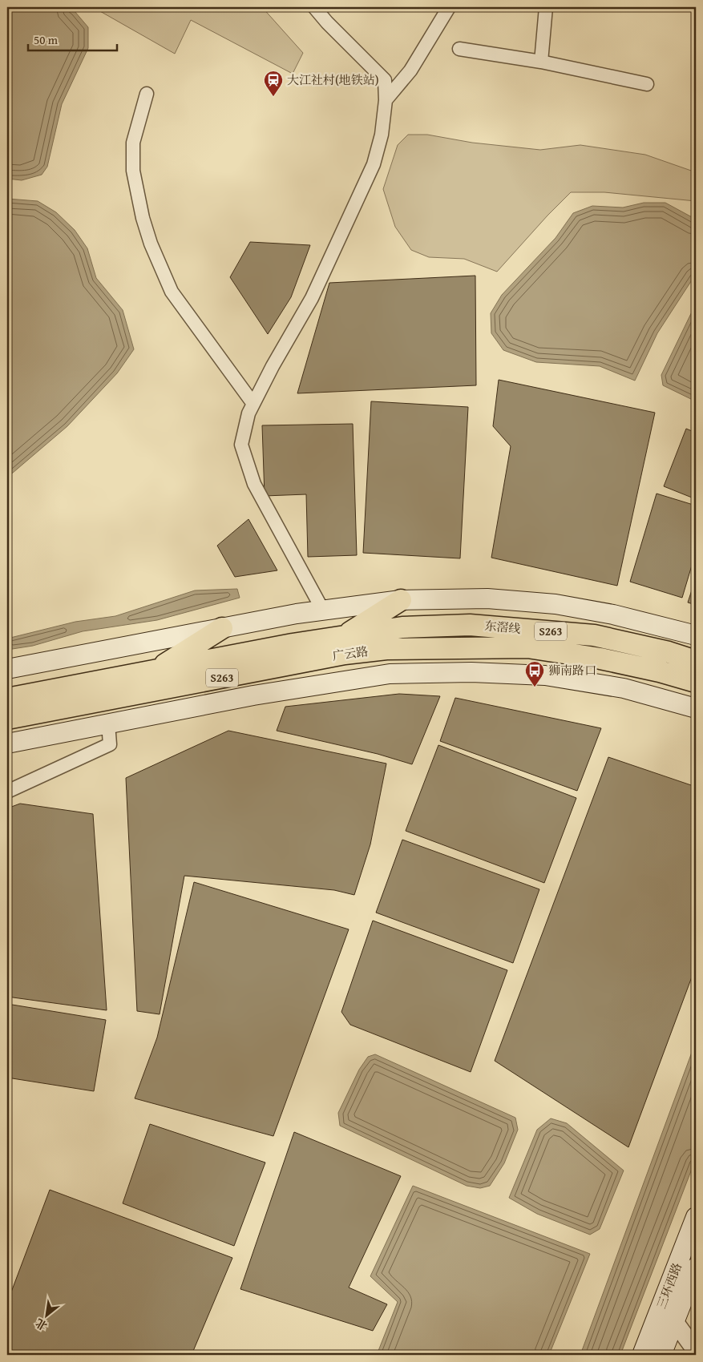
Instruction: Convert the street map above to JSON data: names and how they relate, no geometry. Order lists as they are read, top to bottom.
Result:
{
  "streets": {
    "main road": [
      "东滘线",
      "S263",
      "广云路",
      "三环西路"
    ]
  },
  "crossings": [
    ["东滘线", "广云路"]
  ],
  "places": {
    "station": ["大江社村(地铁站)"],
    "bus stop": ["狮南路口"]
  },
  "scale_bar": "50 m",
  "north": "bottom left"
}
